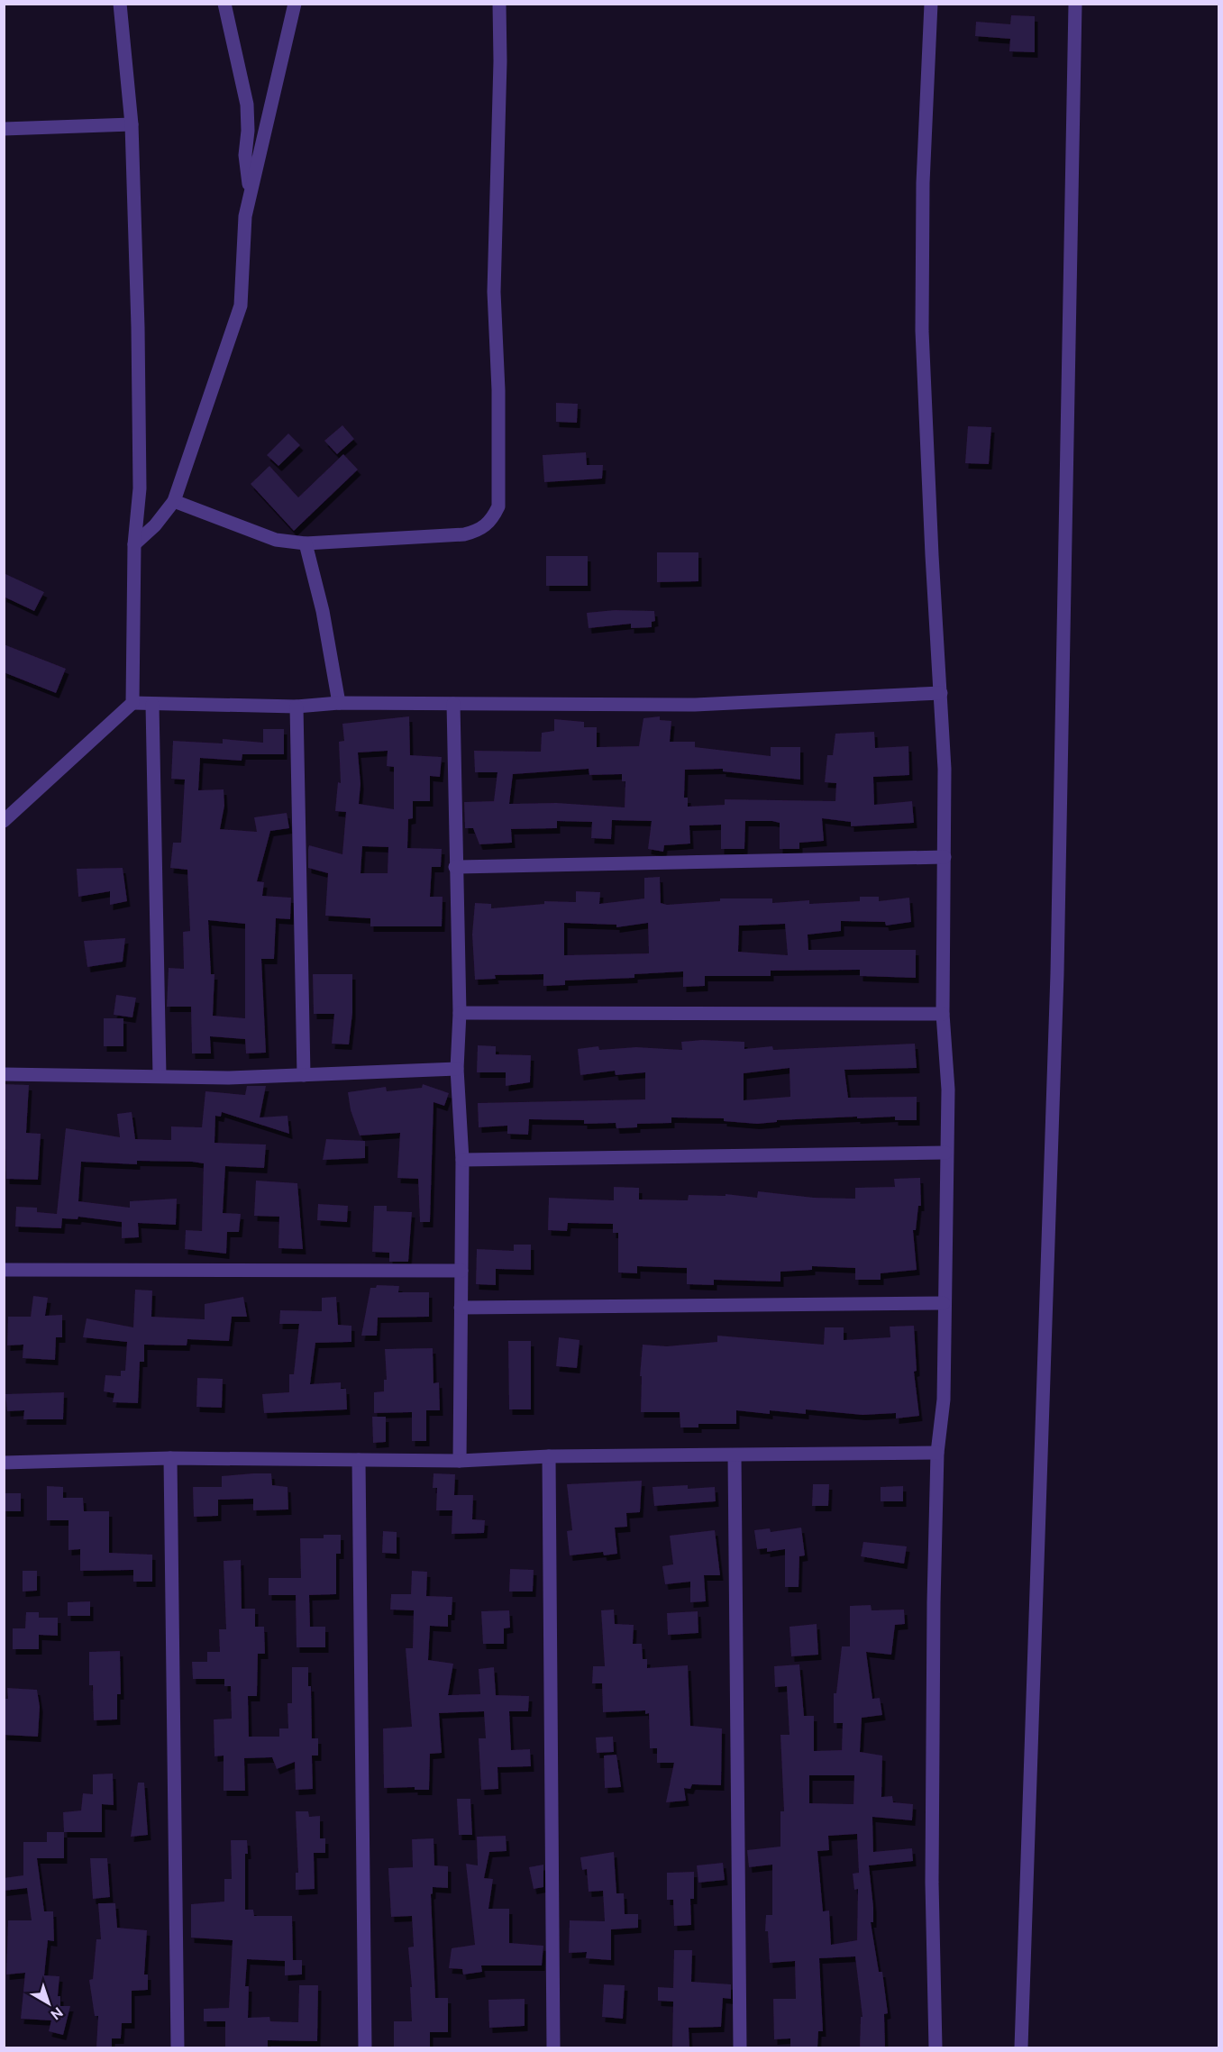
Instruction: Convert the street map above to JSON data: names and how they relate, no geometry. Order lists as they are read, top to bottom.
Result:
{
  "north": "bottom right"
}
